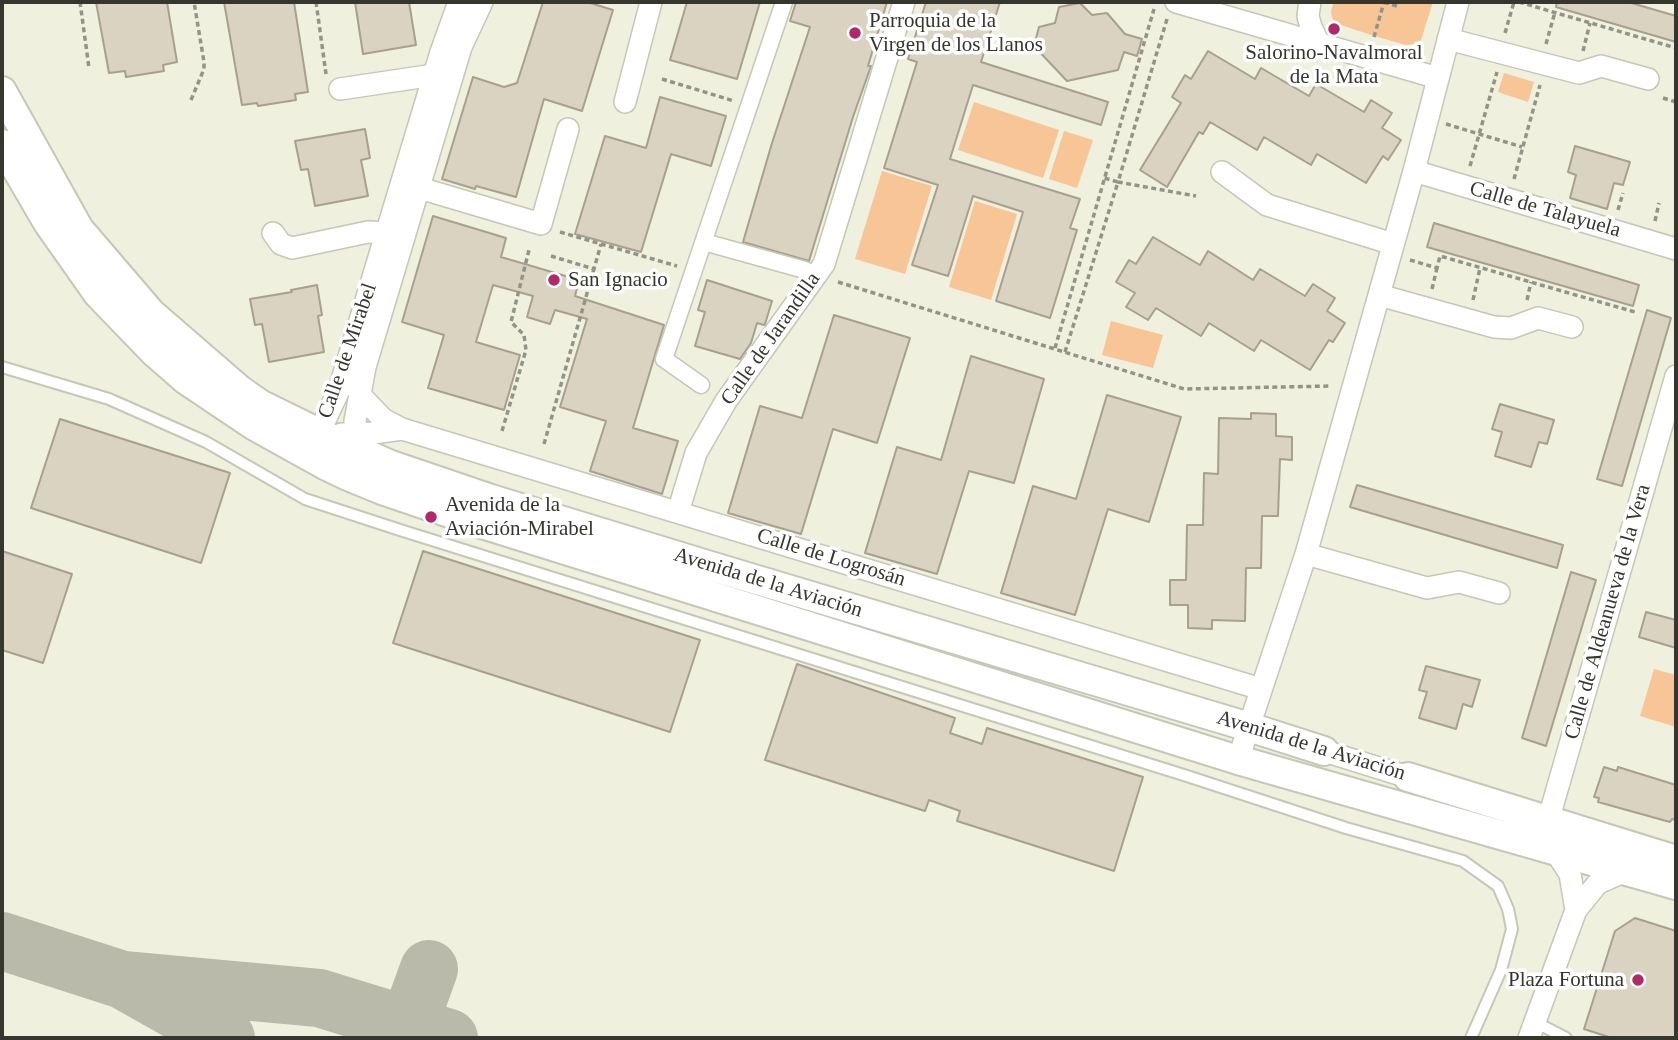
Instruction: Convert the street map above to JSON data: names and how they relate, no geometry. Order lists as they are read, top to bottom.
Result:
{
  "streets": {
    "main road": ["Avenida de la Aviación"],
    "street": [
      "Calle de Talayuela",
      "Calle de Jarandilla",
      "Calle de Mirabel",
      "Calle de Logrosán",
      "Calle de Aldeanueva de la Vera"
    ]
  },
  "crossings": [
    ["Calle de Jarandilla", "Calle de Logrosán"],
    ["Calle de Mirabel", "Calle de Logrosán"],
    ["Calle de Mirabel", "Avenida de la Aviación"],
    ["Calle de Logrosán", "Avenida de la Aviación"],
    ["Avenida de la Aviación", "Calle de Aldeanueva de la Vera"]
  ],
  "places": [
    "Salorino-Navalmoral de la Mata",
    "Parroquia de la Virgen de los Llanos",
    "San Ignacio",
    "Avenida de la Aviación-Mirabel",
    "Plaza Fortuna"
  ]
}
